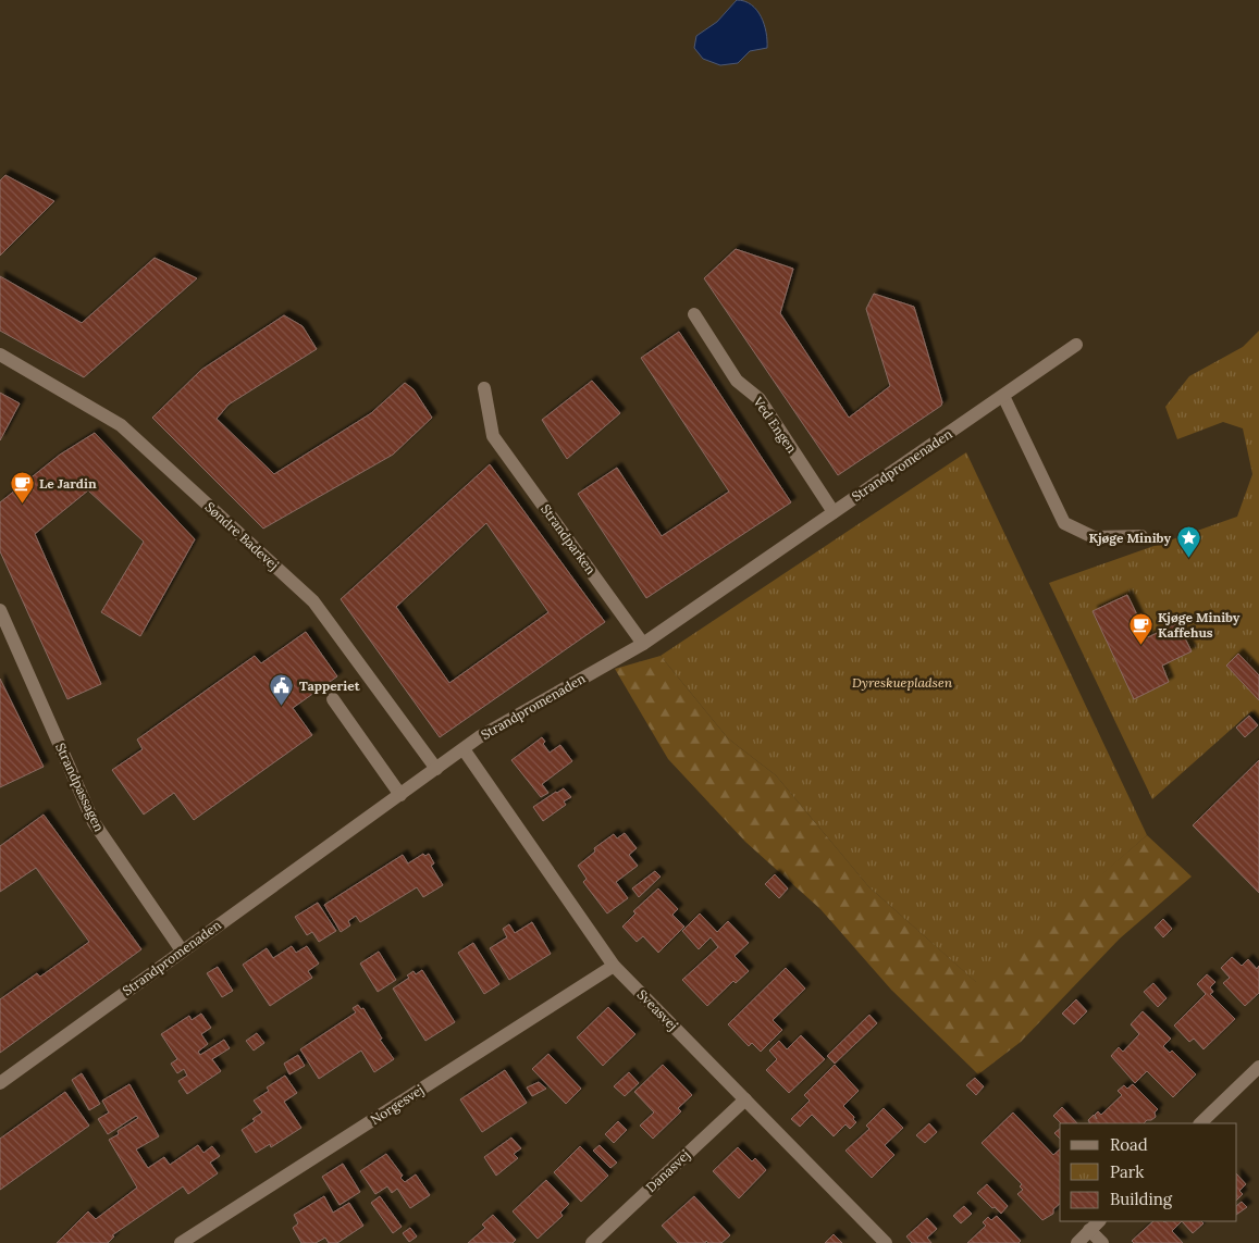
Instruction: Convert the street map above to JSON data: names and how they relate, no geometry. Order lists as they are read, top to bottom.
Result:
{
  "streets": {
    "street": [
      "Ved Engen",
      "Strandpromenaden",
      "Søndre Badevej",
      "Strandparken",
      "Strandpassagen",
      "Sveasvej",
      "Norgesvej",
      "Danasvej"
    ]
  },
  "crossings": [
    ["Ved Engen", "Strandpromenaden"],
    ["Strandpromenaden", "Søndre Badevej"],
    ["Strandpromenaden", "Strandparken"],
    ["Strandpromenaden", "Strandpassagen"],
    ["Strandpromenaden", "Sveasvej"],
    ["Sveasvej", "Norgesvej"],
    ["Sveasvej", "Danasvej"]
  ],
  "parks": ["Dyreskuepladsen"],
  "places": {
    "cafe": ["Le Jardin", "Kjøge Miniby Kaffehus"],
    "place": ["Kjøge Miniby"],
    "public building": ["Tapperiet"]
  },
  "legend": ["Road", "Park", "Building"]
}
